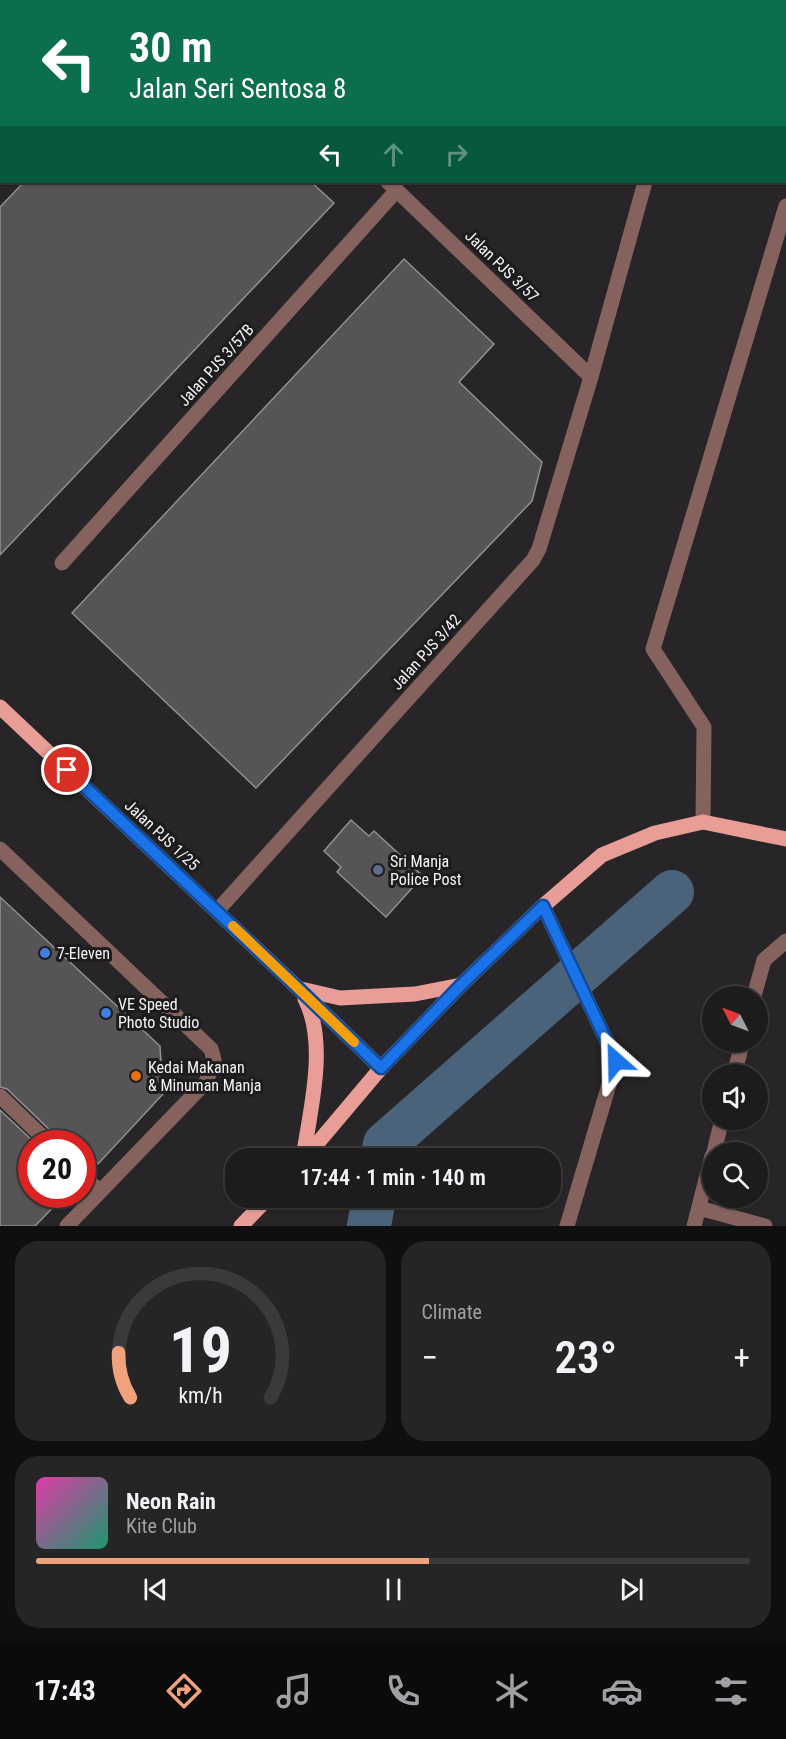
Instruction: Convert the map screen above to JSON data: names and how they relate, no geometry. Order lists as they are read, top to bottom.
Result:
{
  "streets": {
    "main road": ["Jalan PJS 1/25"],
    "street": ["Jalan PJS 3/57", "Jalan PJS 3/57B", "Jalan PJS 3/42"]
  },
  "crossings": [
    ["Jalan PJS 3/57", "Jalan PJS 3/57B"],
    ["Jalan PJS 3/57", "Jalan PJS 3/42"],
    ["Jalan PJS 3/42", "Jalan PJS 1/25"]
  ],
  "places": [
    "Sri Manja Police Post",
    "7-Eleven",
    "VE Speed Photo Studio",
    "Kedai Makanan & Minuman Manja"
  ],
  "north": "top left",
  "page": {
    "turn": ["30 m", "Jalan Seri Sentosa 8"],
    "limit": "20",
    "trip": "17:44 · 1 min · 140 m",
    "tile": "Climate",
    "heat": ["−", "23°", "+"],
    "song": ["Neon Rain", "Kite Club"],
    "tabs": "17:43",
    "gauge": ["19", "km/h"]
  }
}
